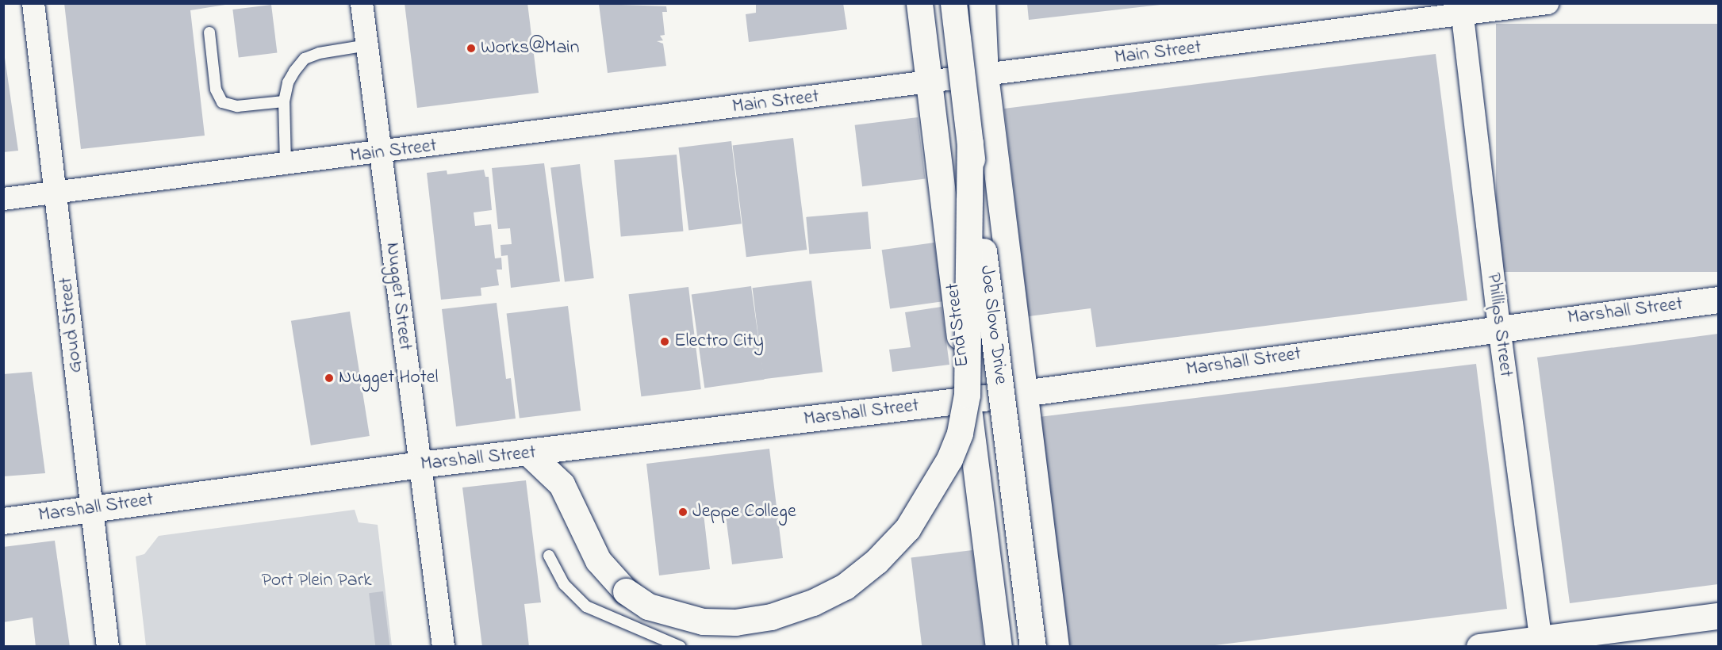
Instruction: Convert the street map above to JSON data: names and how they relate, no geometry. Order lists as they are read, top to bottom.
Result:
{
  "streets": {
    "main road": ["Marshall Street", "End Street", "Joe Slovo Drive"],
    "street": [
      "Main Street",
      "Nugget Street",
      "Goud Street",
      "Phillips Street"
    ]
  },
  "crossings": [
    ["Main Street", "Nugget Street"],
    ["Main Street", "Goud Street"],
    ["Main Street", "End Street"],
    ["Main Street", "Phillips Street"],
    ["Nugget Street", "Marshall Street"],
    ["Marshall Street", "Goud Street"],
    ["Marshall Street", "End Street"],
    ["Marshall Street", "Phillips Street"]
  ],
  "parks": ["Port Plein Park"],
  "places": [
    "Works@Main",
    "Electro City",
    "Nugget Hotel",
    "Jeppe College"
  ]
}
